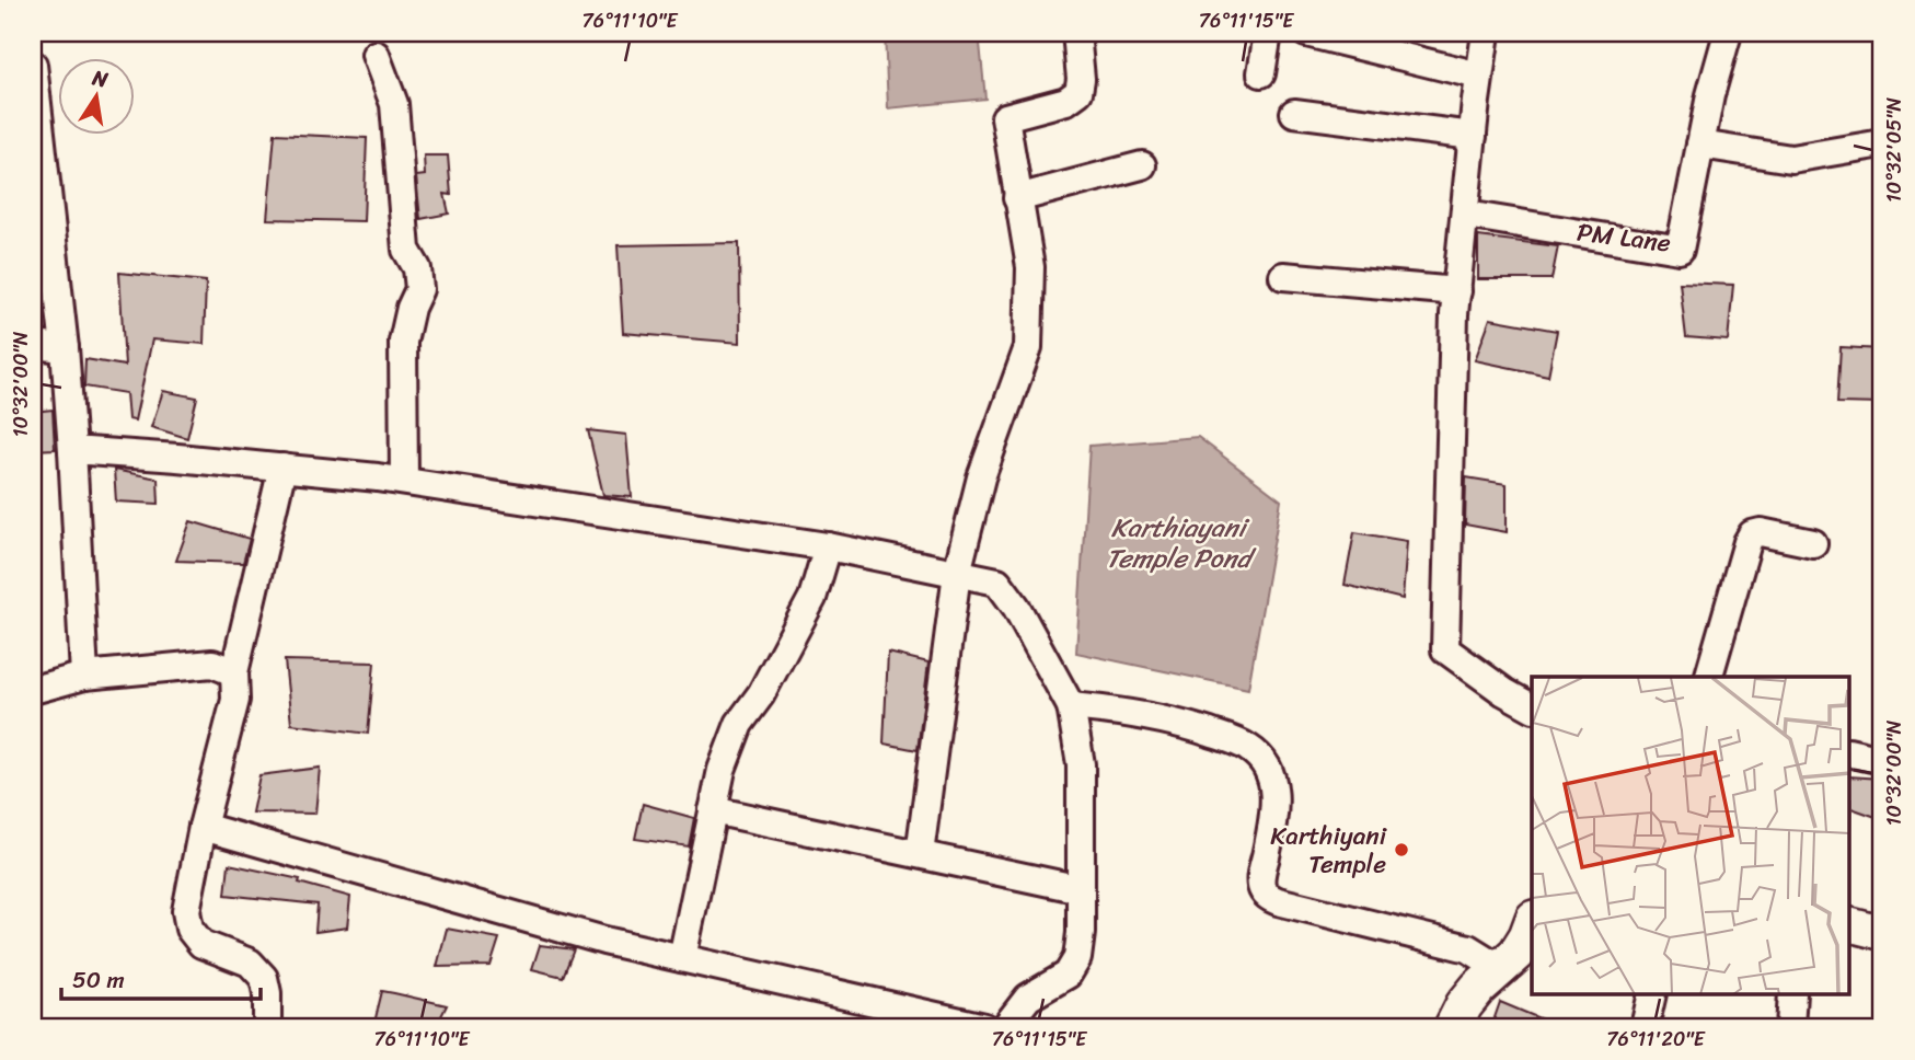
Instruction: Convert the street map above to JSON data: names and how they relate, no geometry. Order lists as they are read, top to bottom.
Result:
{
  "streets": {
    "street": ["PM Lane"]
  },
  "water": ["Karthiayani Temple Pond"],
  "places": ["Karthiyani Temple"],
  "scale_bar": "50 m",
  "north": "top",
  "coordinates": [
    "76°11'10\"E",
    "76°11'15\"E",
    "10°32'05\"N",
    "10°32'00\"N",
    "76°11'20\"E"
  ]
}
